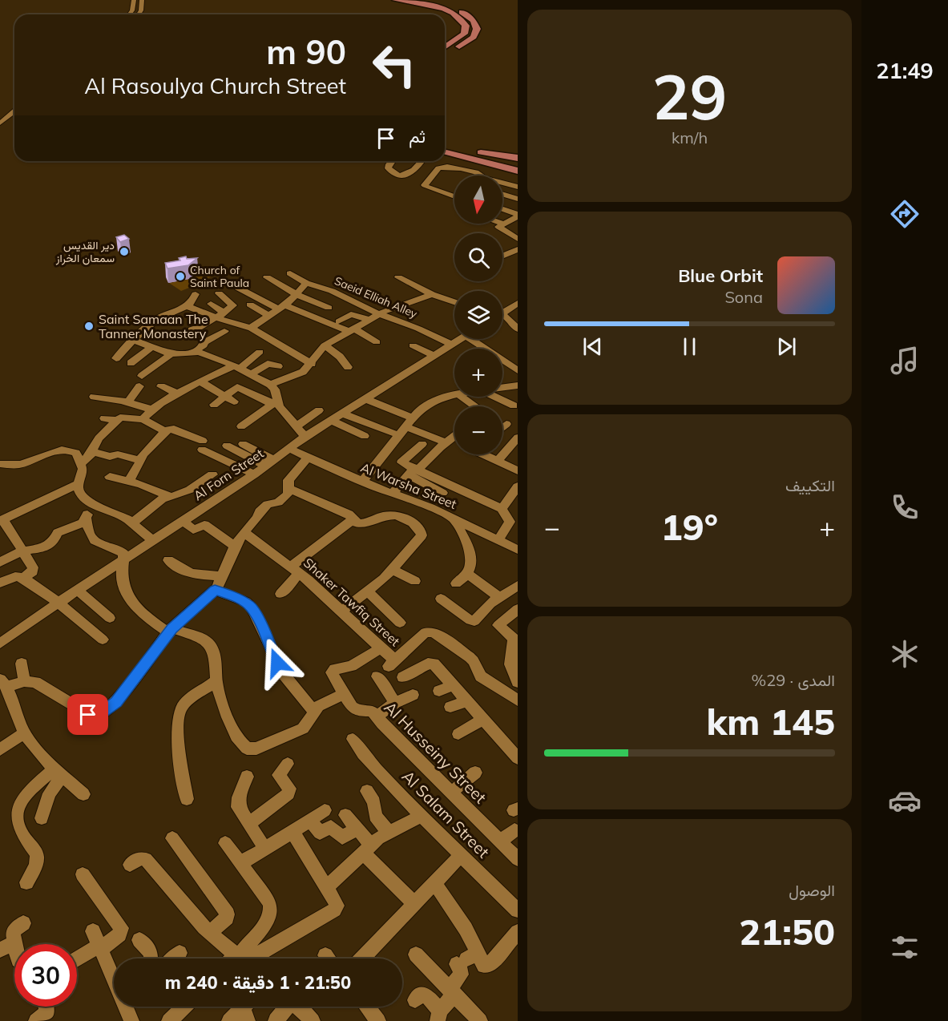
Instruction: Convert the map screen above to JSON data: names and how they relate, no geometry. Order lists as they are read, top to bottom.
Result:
{
  "streets": {
    "street": [
      "Saeid Elliah Alley",
      "Al Forn Street",
      "Al Warsha Street",
      "Shaker Tawfiq Street",
      "Al Husseiny Street",
      "Al Salam Street"
    ]
  },
  "crossings": [
    ["Saeid Elliah Alley", "Al Forn Street"],
    ["Al Forn Street", "Al Warsha Street"],
    ["Shaker Tawfiq Street", "Al Husseiny Street"]
  ],
  "places": ["دير القديس سمعان الخراز", "Church of Saint Paula", "Saint Samaan The Tanner Monastery"],
  "north": "bottom",
  "page": {
    "tabs": "21:49",
    "tile": [
      ["29", "km/h"],
      "التكييف",
      ["المدى · 29%", "145 km"],
      ["الوصول", "21:50"]
    ],
    "turn": ["90 m", "Al Rasoulya Church Street"],
    "then": "ثم",
    "map_buttons": ["+", "−"],
    "song": ["Blue Orbit", "Sona"],
    "heat": ["−", "19°", "+"],
    "limit": "30",
    "trip": "21:50 · 1 دقيقة · 240 m"
  }
}
